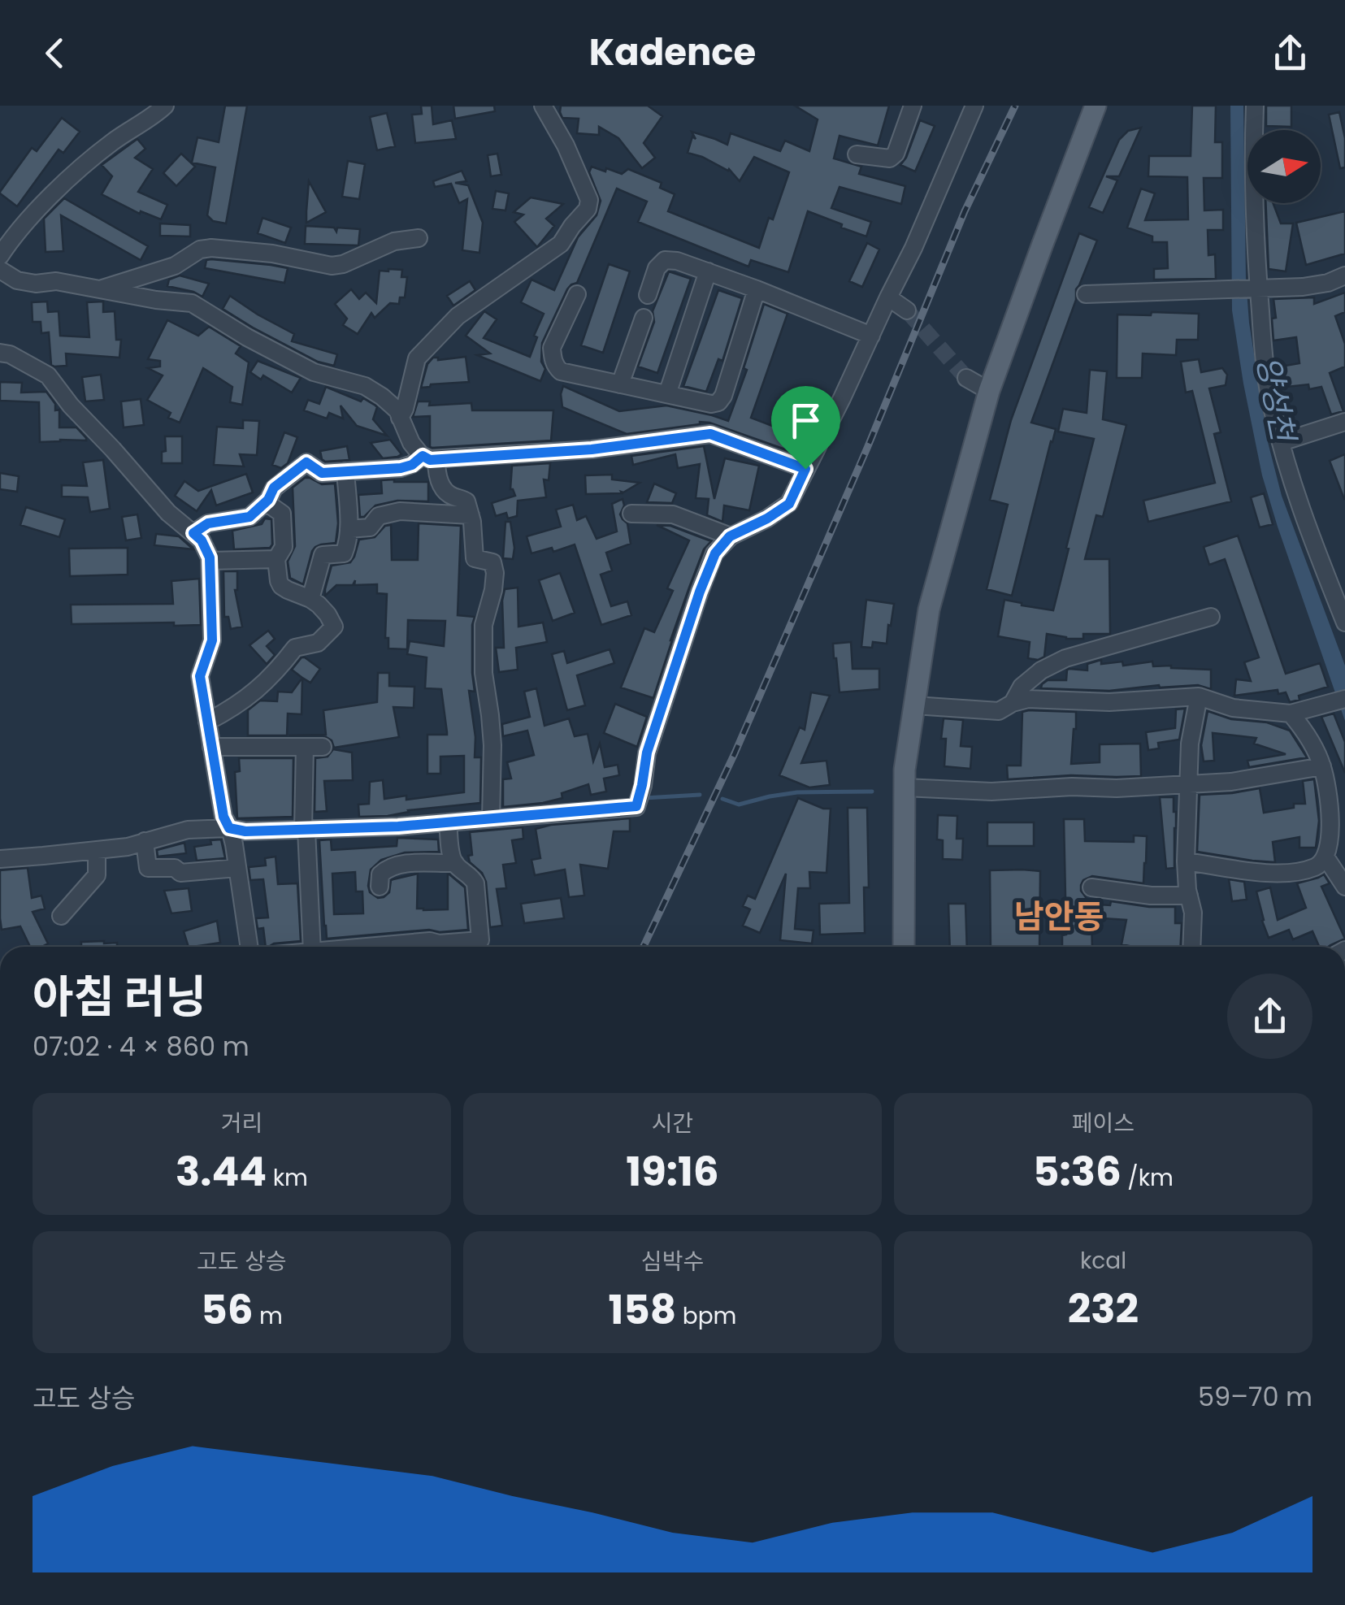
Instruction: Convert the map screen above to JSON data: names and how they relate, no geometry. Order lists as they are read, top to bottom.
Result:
{
  "districts": ["남안동"],
  "water": ["양성천"],
  "north": "right",
  "page": {
    "header": "Kadence",
    "heading": ["아침 러닝", "07:02 · 4 × 860 m"],
    "stats": [
      ["거리", "3.44 km"],
      ["시간", "19:16"],
      ["페이스", "5:36 /km"],
      ["고도 상승", "56 m"],
      ["심박수", "158 bpm"],
      ["kcal", "232"]
    ],
    "chart": ["고도 상승", "59–70 m"]
  }
}
